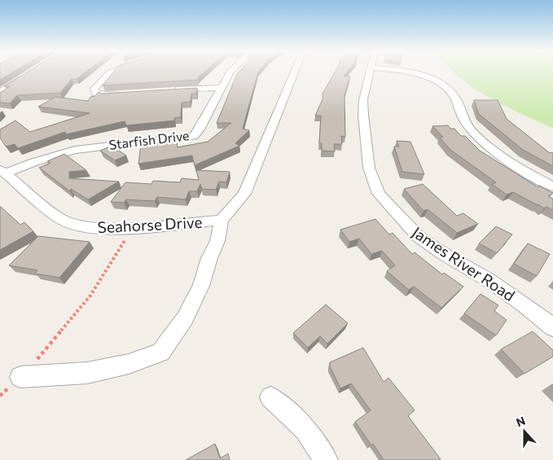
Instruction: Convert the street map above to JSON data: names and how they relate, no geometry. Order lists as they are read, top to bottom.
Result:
{
  "streets": {
    "street": ["Starfish Drive", "Seahorse Drive", "James River Road"]
  },
  "crossings": [
    ["Starfish Drive", "Seahorse Drive"]
  ],
  "north": "top"
}
